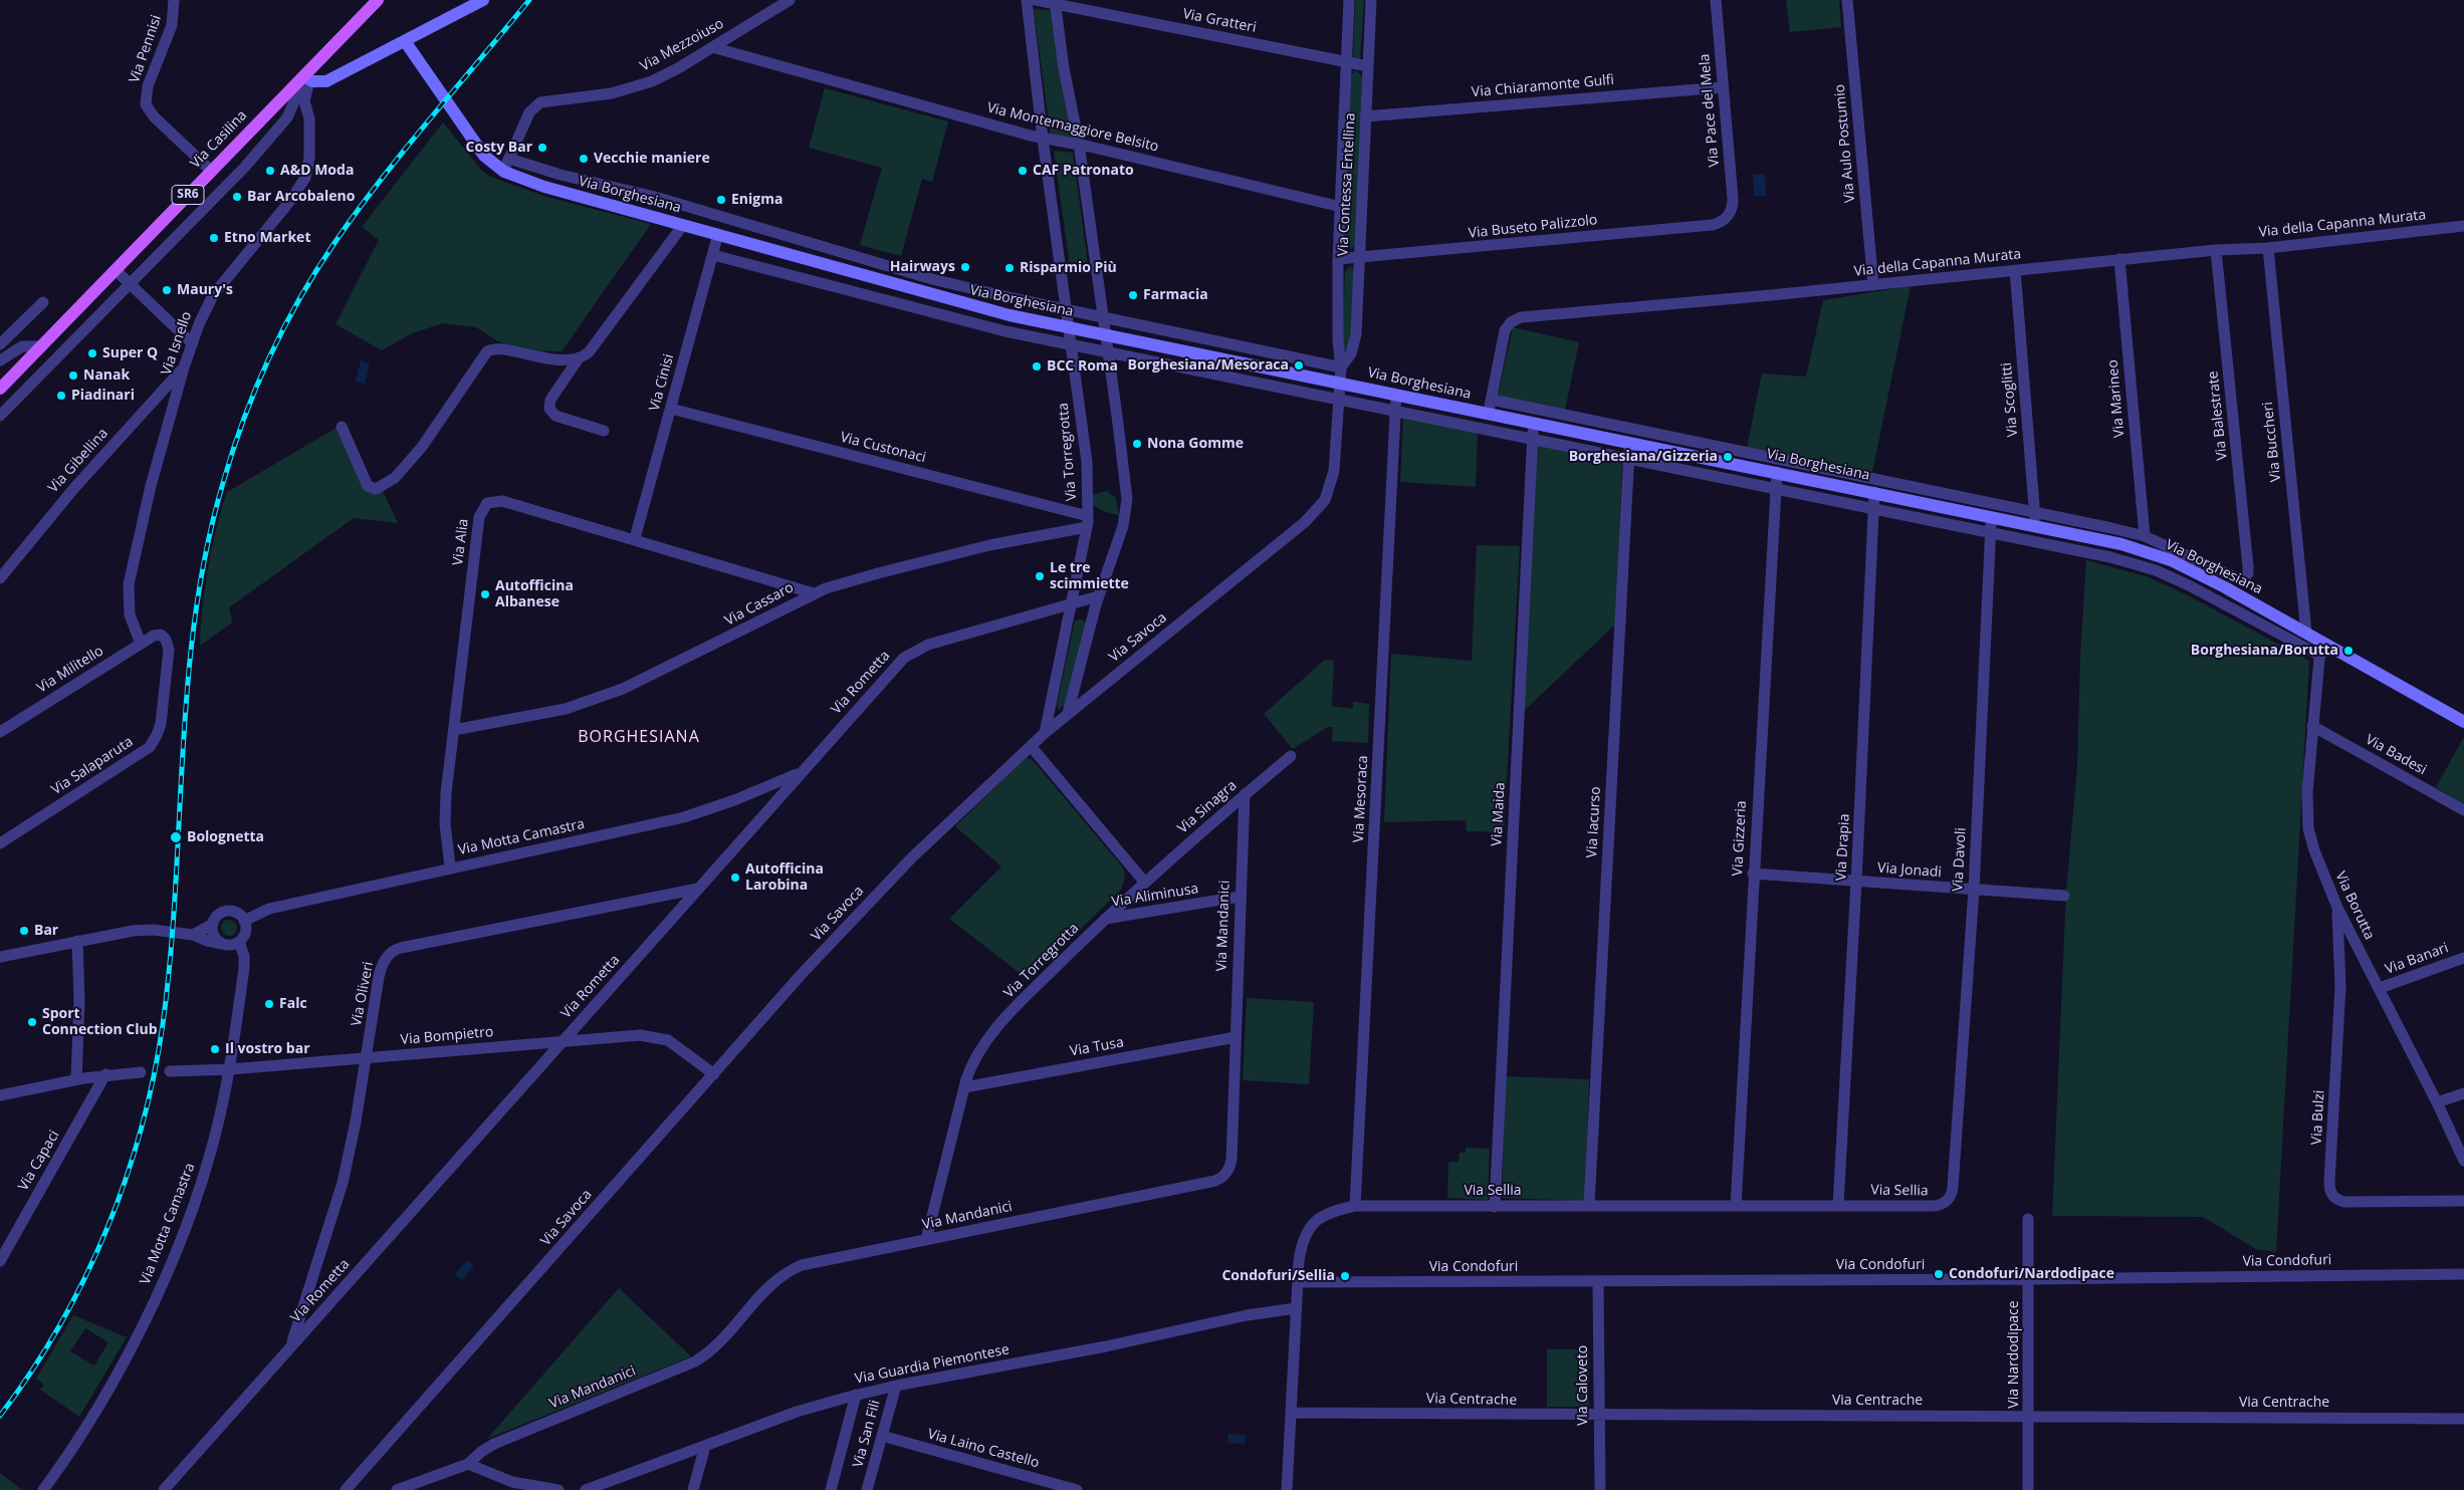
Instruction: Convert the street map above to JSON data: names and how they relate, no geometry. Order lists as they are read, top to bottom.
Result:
{
  "streets": {
    "main road": ["Via Casilina", "SR6"],
    "street": [
      "Via Gratteri",
      "Via Mezzoiuso",
      "Via Pennisi",
      "Via Chiaramonte Gulfi",
      "Via Pace del Mela",
      "Via Montemaggiore Belsito",
      "Via Aulo Postumio",
      "Via Contessa Entellina",
      "Via Borghesiana",
      "Via della Capanna Murata",
      "Via Buseto Palizzolo",
      "Via Isnello",
      "Via Cinisi",
      "Via Marineo",
      "Via Scoglitti",
      "Via Balestrate",
      "Via Buccheri",
      "Via Custonaci",
      "Via Torregrotta",
      "Via Gibellina",
      "Via Alia",
      "Via Cassaro",
      "Via Savoca",
      "Via Militello",
      "Via Rometta",
      "Via Badesi",
      "Via Salaparuta",
      "Via Mesoraca",
      "Via Sinagra",
      "Via Maida",
      "Via Iacurso",
      "Via Motta Camastra",
      "Via Gizzeria",
      "Via Drapia",
      "Via Davoli",
      "Via Jonadi",
      "Via Aliminusa",
      "Via Borutta",
      "Via Mandanici",
      "Via Banari",
      "Via Oliveri",
      "Via Bompietro",
      "Via Tusa",
      "Via Bulzi",
      "Via Capaci",
      "Via Sellia",
      "Via Condofuri",
      "Via Nardodipace",
      "Via Guardia Piemontese",
      "Via Caloveto",
      "Via Centrache",
      "Via San Fili",
      "Via Laino Castello"
    ]
  },
  "crossings": [
    ["Via Gratteri", "Via Contessa Entellina"],
    ["Via Mezzoiuso", "Via Montemaggiore Belsito"],
    ["Via Mezzoiuso", "Via Borghesiana"],
    ["Via Pennisi", "Via Casilina"],
    ["Via Chiaramonte Gulfi", "Via Pace del Mela"],
    ["Via Chiaramonte Gulfi", "Via Contessa Entellina"],
    ["Via Pace del Mela", "Via Buseto Palizzolo"],
    ["Via Montemaggiore Belsito", "Via Contessa Entellina"],
    ["Via Montemaggiore Belsito", "Via Torregrotta"],
    ["Via Casilina", "Via Isnello"],
    ["Via Aulo Postumio", "Via della Capanna Murata"],
    ["Via Contessa Entellina", "Via Borghesiana"],
    ["Via Contessa Entellina", "Via Buseto Palizzolo"],
    ["Via Contessa Entellina", "Via Savoca"],
    ["Via Borghesiana", "Via della Capanna Murata"],
    ["Via Borghesiana", "Via Cinisi"],
    ["Via Borghesiana", "Via Marineo"],
    ["Via Borghesiana", "Via Scoglitti"],
    ["Via Borghesiana", "Via Balestrate"],
    ["Via Borghesiana", "Via Buccheri"],
    ["Via Borghesiana", "Via Torregrotta"],
    ["Via Borghesiana", "Via Savoca"],
    ["Via Borghesiana", "Via Mesoraca"],
    ["Via Borghesiana", "Via Maida"],
    ["Via Borghesiana", "Via Iacurso"],
    ["Via Borghesiana", "Via Gizzeria"],
    ["Via Borghesiana", "Via Drapia"],
    ["Via Borghesiana", "Via Davoli"],
    ["Via Borghesiana", "Via Borutta"],
    ["Via della Capanna Murata", "Via Marineo"],
    ["Via della Capanna Murata", "Via Scoglitti"],
    ["Via della Capanna Murata", "Via Balestrate"],
    ["Via della Capanna Murata", "Via Buccheri"],
    ["Via Isnello", "Via Gibellina"],
    ["Via Isnello", "Via Militello"],
    ["Via Cinisi", "Via Custonaci"],
    ["Via Cinisi", "Via Alia"],
    ["Via Custonaci", "Via Torregrotta"],
    ["Via Custonaci", "Via Cassaro"],
    ["Via Torregrotta", "Via Cassaro"],
    ["Via Torregrotta", "Via Savoca"],
    ["Via Torregrotta", "Via Rometta"],
    ["Via Torregrotta", "Via Sinagra"],
    ["Via Torregrotta", "Via Aliminusa"],
    ["Via Torregrotta", "Via Mandanici"],
    ["Via Torregrotta", "Via Tusa"],
    ["Via Alia", "Via Cassaro"],
    ["Via Alia", "Via Motta Camastra"],
    ["Via Savoca", "Via Bompietro"],
    ["Via Militello", "Via Salaparuta"],
    ["Via Rometta", "Via Motta Camastra"],
    ["Via Rometta", "Via Oliveri"],
    ["Via Rometta", "Via Bompietro"],
    ["Via Badesi", "Via Borutta"],
    ["Via Mesoraca", "Via Sellia"],
    ["Via Sinagra", "Via Mandanici"],
    ["Via Maida", "Via Sellia"],
    ["Via Iacurso", "Via Sellia"],
    ["Via Motta Camastra", "Via Bompietro"],
    ["Via Gizzeria", "Via Jonadi"],
    ["Via Gizzeria", "Via Sellia"],
    ["Via Drapia", "Via Jonadi"],
    ["Via Drapia", "Via Sellia"],
    ["Via Davoli", "Via Jonadi"],
    ["Via Davoli", "Via Sellia"],
    ["Via Aliminusa", "Via Mandanici"],
    ["Via Borutta", "Via Banari"],
    ["Via Borutta", "Via Bulzi"],
    ["Via Mandanici", "Via Tusa"],
    ["Via Oliveri", "Via Bompietro"],
    ["Via Sellia", "Via Condofuri"],
    ["Via Sellia", "Via Guardia Piemontese"],
    ["Via Sellia", "Via Centrache"],
    ["Via Condofuri", "Via Nardodipace"],
    ["Via Condofuri", "Via Caloveto"],
    ["Via Nardodipace", "Via Centrache"],
    ["Via Guardia Piemontese", "Via San Fili"],
    ["Via Caloveto", "Via Centrache"],
    ["Via San Fili", "Via Laino Castello"]
  ],
  "districts": ["BORGHESIANA"],
  "places": [
    "Costy Bar",
    "Vecchie maniere",
    "A&D Moda",
    "CAF Patronato",
    "Bar Arcobaleno",
    "Enigma",
    "Etno Market",
    "Hairways",
    "Risparmio Più",
    "Maury's",
    "Farmacia",
    "Super Q",
    "Borghesiana/Mesoraca",
    "BCC Roma",
    "Nanak",
    "Piadinari",
    "Nona Gomme",
    "Borghesiana/Gizzeria",
    "Le tre scimmiette",
    "Autofficina Albanese",
    "Borghesiana/Borutta",
    "Bolognetta",
    "Autofficina Larobina",
    "Bar",
    "Falc",
    "Sport Connection Club",
    "Il vostro bar",
    "Condofuri/Nardodipace",
    "Condofuri/Sellia"
  ]
}
